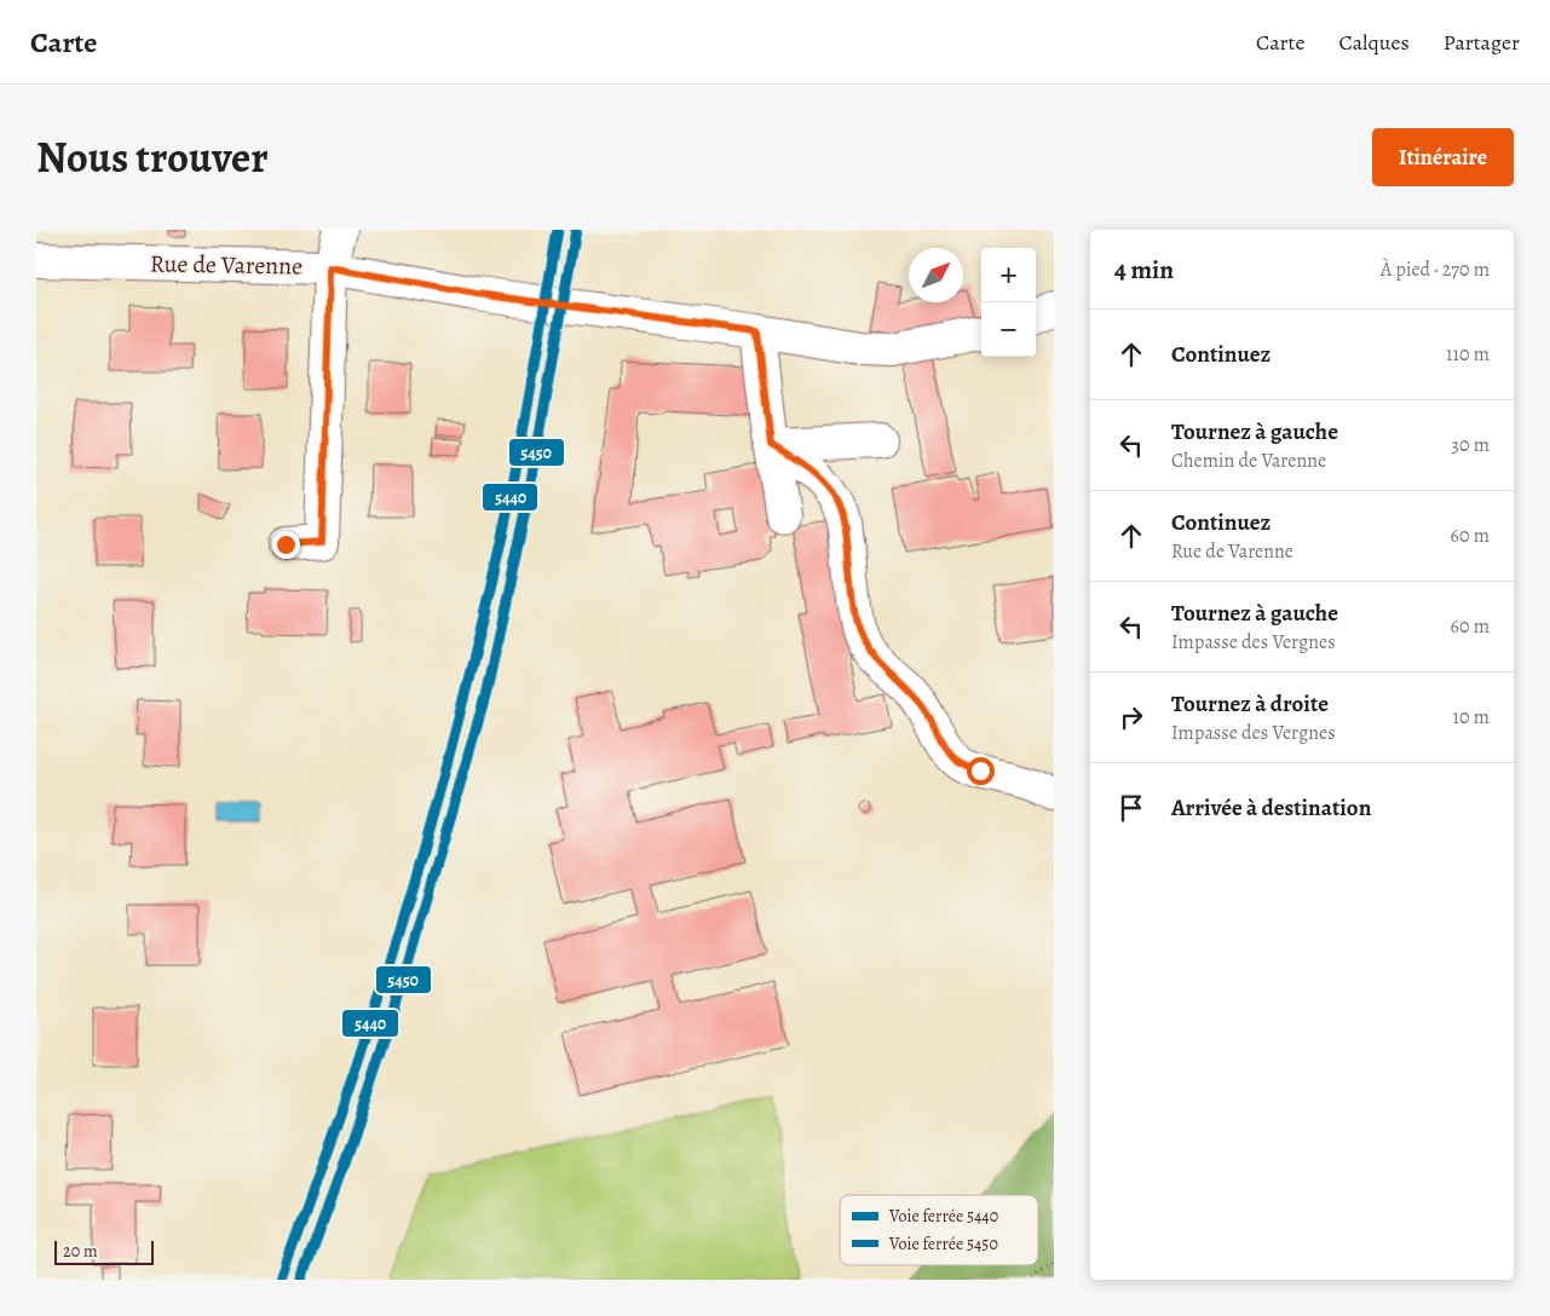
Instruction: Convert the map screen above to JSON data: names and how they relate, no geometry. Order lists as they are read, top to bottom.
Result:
{
  "streets": {
    "street": ["Rue de Varenne"]
  },
  "lines": ["rail line 5440", "rail line 5450"],
  "legend": ["Voie ferrée 5440", "Voie ferrée 5450"],
  "scale_bar": "20 m",
  "north": "top right",
  "page": {
    "header": "Carte",
    "nav": ["Carte", "Calques", "Partager"],
    "title": "Nous trouver",
    "buttons": "Itinéraire",
    "heading": ["4 min", "À pied · 270 m"],
    "map_buttons": ["+", "−"],
    "list": [
      ["Continuez", "110 m"],
      ["Tournez à gauche", "Chemin de Varenne", "30 m"],
      ["Continuez", "Rue de Varenne", "60 m"],
      ["Tournez à gauche", "Impasse des Vergnes", "60 m"],
      ["Tournez à droite", "Impasse des Vergnes", "10 m"],
      "Arrivée à destination"
    ],
    "scale": "20 m"
  }
}
